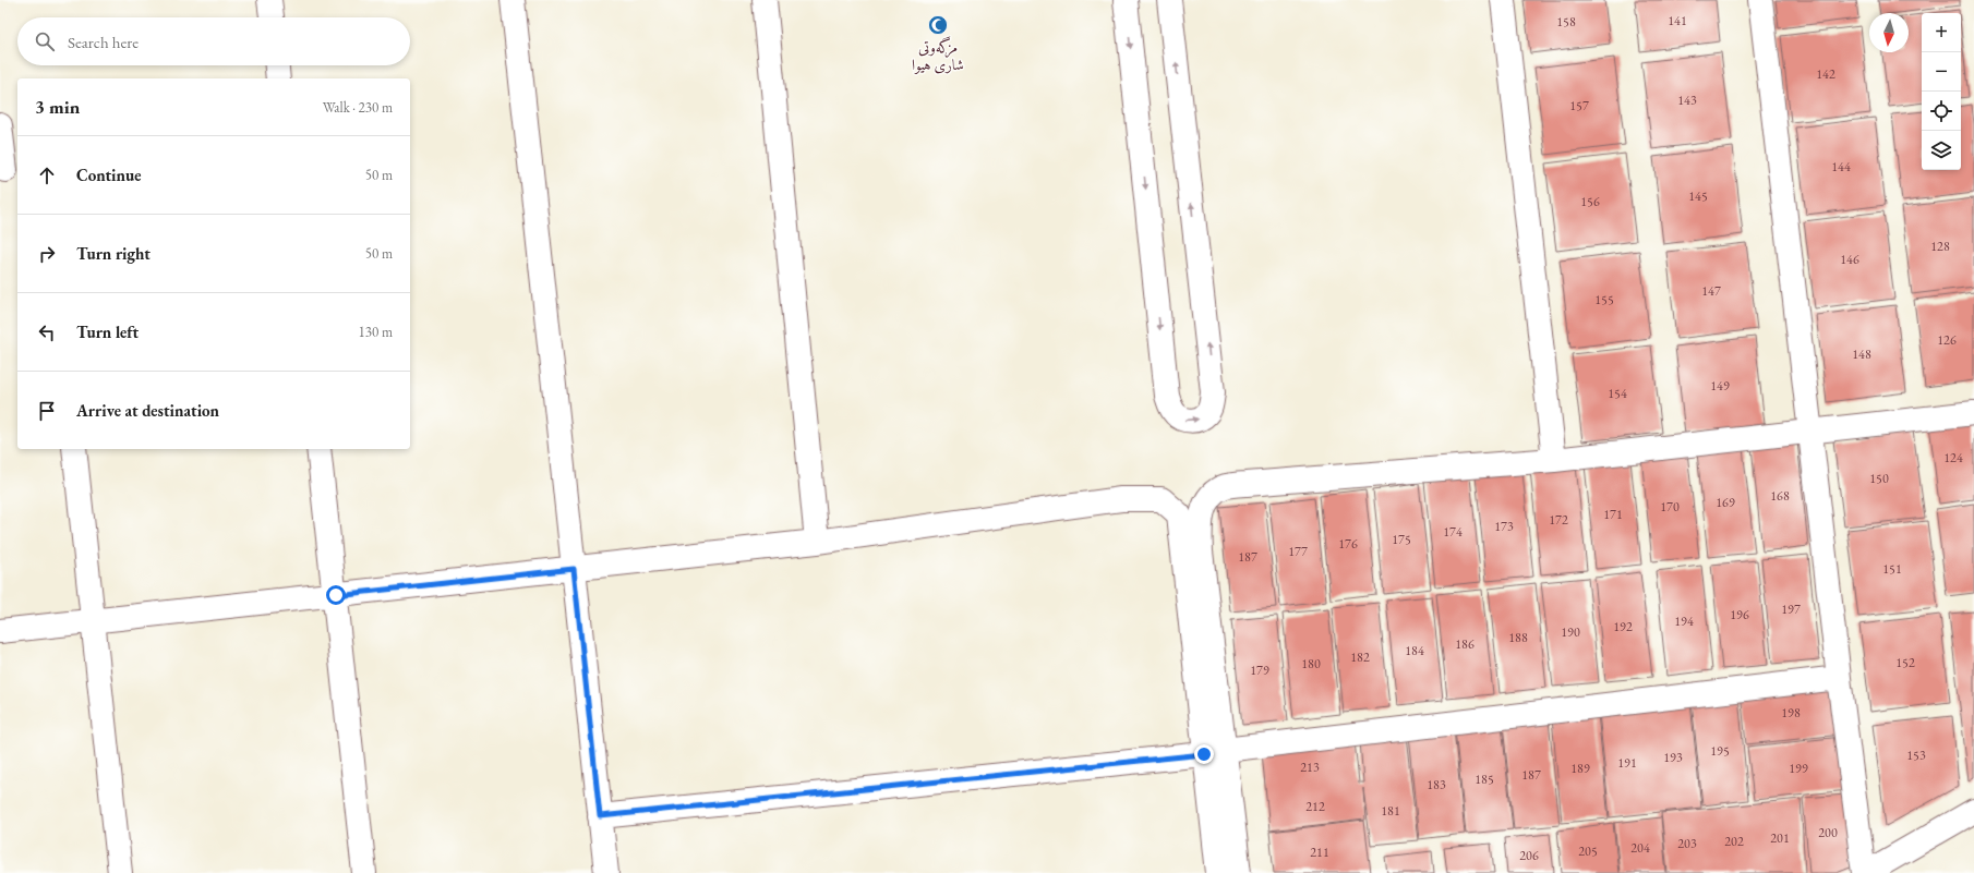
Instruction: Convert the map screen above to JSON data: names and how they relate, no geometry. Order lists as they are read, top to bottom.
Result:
{
  "places": {
    "mosque": ["مزگەوتی شاری هیوا"]
  },
  "house_numbers": [
    "141",
    "158",
    "142",
    "143",
    "157",
    "144",
    "145",
    "156",
    "128",
    "146",
    "147",
    "155",
    "126",
    "148",
    "149",
    "154",
    "124",
    "150",
    "168",
    "169",
    "170",
    "171",
    "172",
    "173",
    "174",
    "175",
    "176",
    "177",
    "187",
    "151",
    "197",
    "196",
    "194",
    "192",
    "190",
    "188",
    "186",
    "184",
    "182",
    "152",
    "180",
    "179",
    "198",
    "195",
    "153",
    "193",
    "191",
    "213",
    "189",
    "199",
    "187",
    "185",
    "183",
    "212",
    "181",
    "200",
    "201",
    "202",
    "203",
    "204",
    "205",
    "211",
    "206"
  ],
  "north": "bottom",
  "page": {
    "map_buttons": ["+", "−"],
    "search": "Search here",
    "heading": ["3 min", "Walk · 230 m"],
    "list": [
      ["Continue", "50 m"],
      ["Turn right", "50 m"],
      ["Turn left", "130 m"],
      "Arrive at destination"
    ]
  }
}
